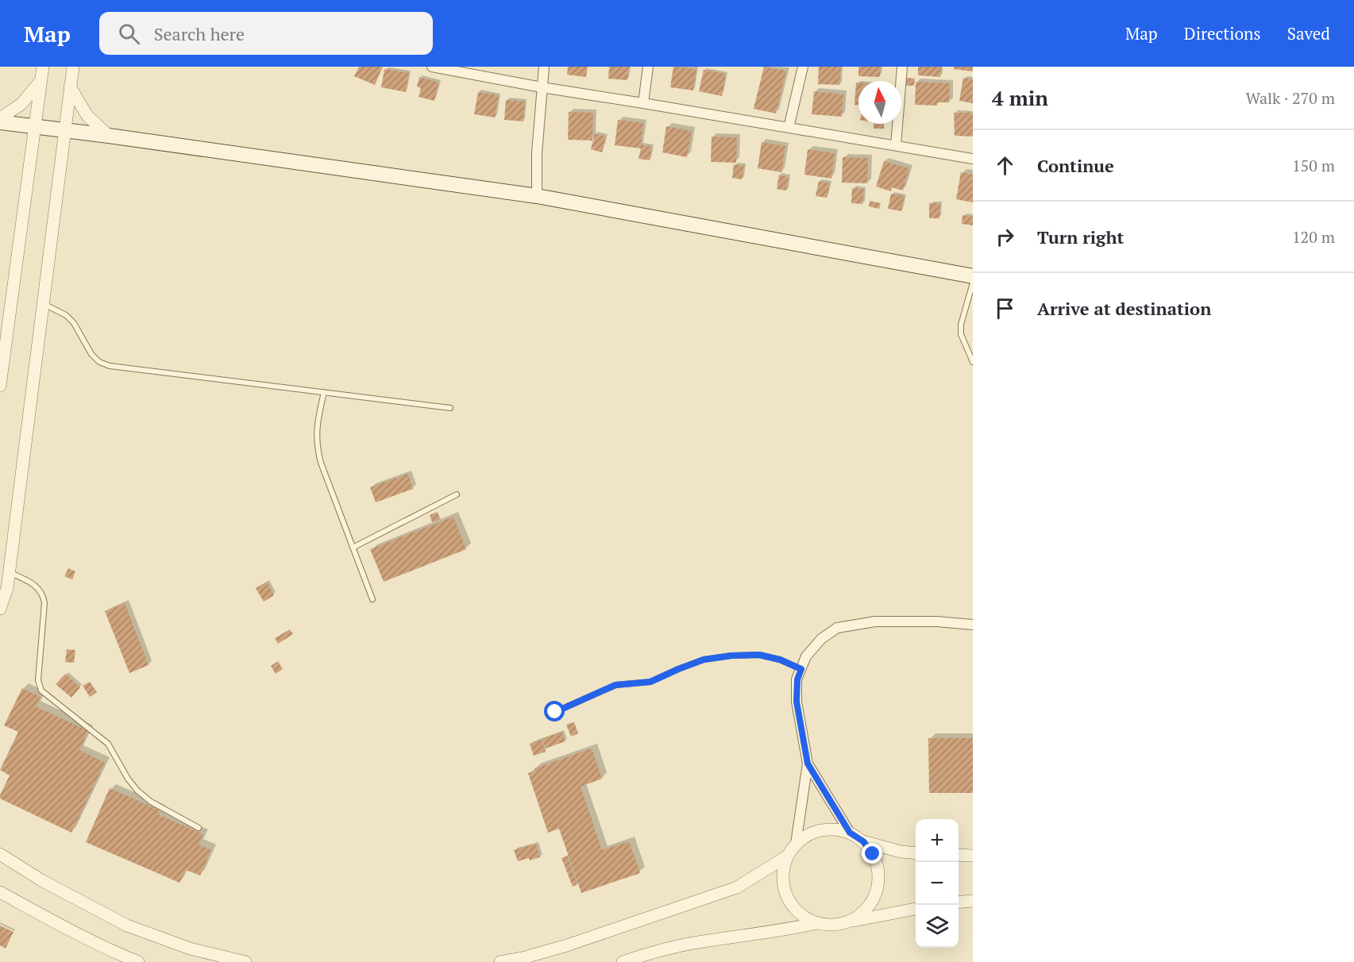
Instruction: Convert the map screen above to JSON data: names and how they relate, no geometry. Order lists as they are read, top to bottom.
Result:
{
  "north": "top",
  "page": {
    "header": "Map",
    "search": "Search here",
    "nav": ["Map", "Directions", "Saved"],
    "heading": ["4 min", "Walk · 270 m"],
    "list": [
      ["Continue", "150 m"],
      ["Turn right", "120 m"],
      "Arrive at destination"
    ],
    "map_buttons": ["+", "−"]
  }
}
